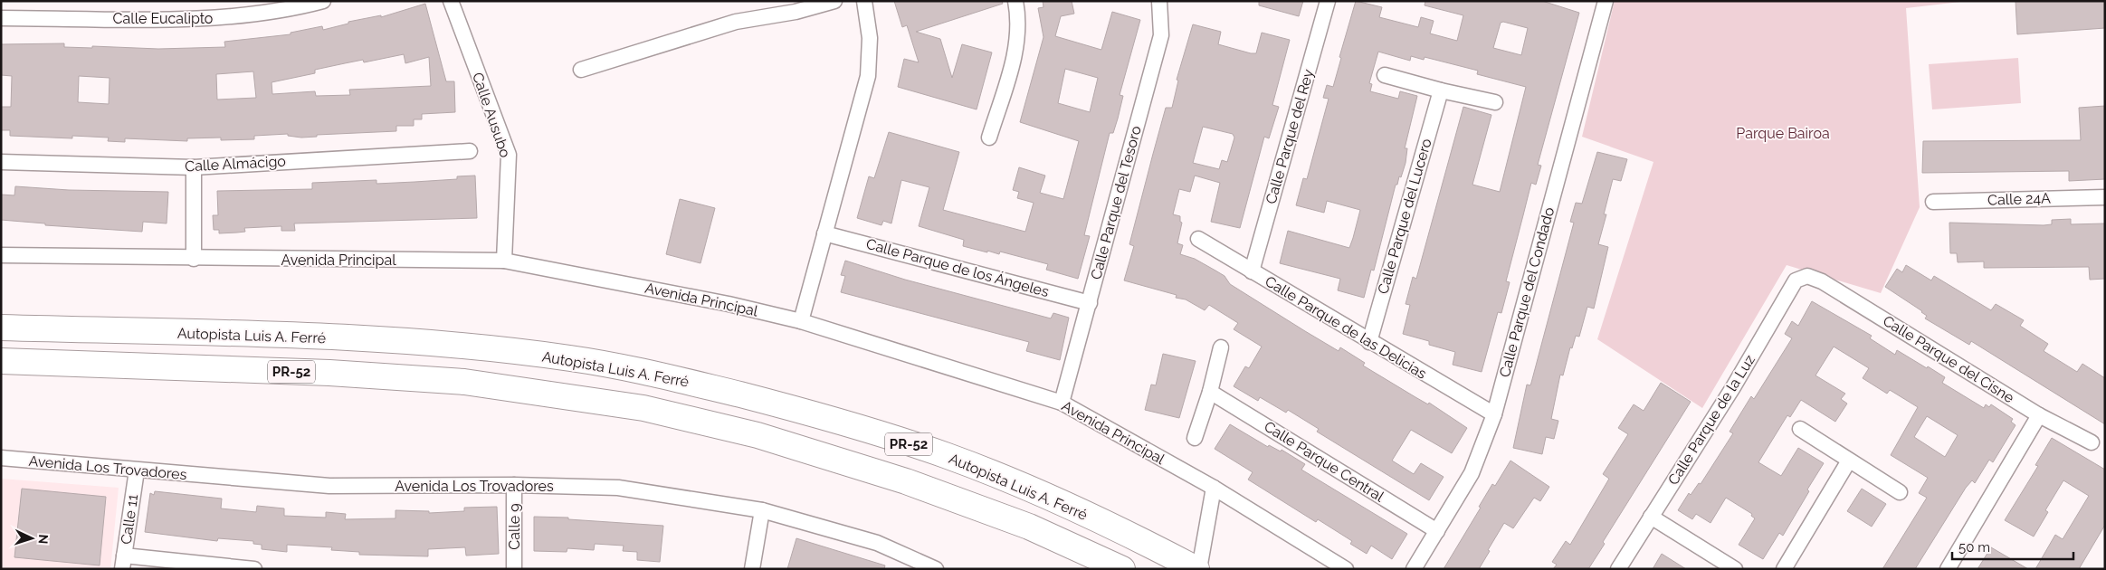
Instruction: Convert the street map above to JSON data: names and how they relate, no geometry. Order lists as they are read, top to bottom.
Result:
{
  "streets": {
    "highway": ["Autopista Luis A. Ferré", "PR-52"],
    "street": [
      "Calle Eucalipto",
      "Calle Ausubo",
      "Calle Parque del Rey",
      "Calle Almácigo",
      "Calle 24A",
      "Calle Parque del Tesoro",
      "Calle Parque del Lucero",
      "Avenida Principal",
      "Calle Parque de los Ángeles",
      "Calle Parque del Condado",
      "Calle Parque de las Delicias",
      "Calle Parque del Cisne",
      "Calle Parque de la Luz",
      "Calle Parque Central",
      "Avenida Los Trovadores",
      "Calle 11",
      "Calle 9"
    ]
  },
  "crossings": [
    ["Calle Ausubo", "Avenida Principal"],
    ["Calle Parque del Rey", "Calle Parque de las Delicias"],
    ["Calle Parque del Tesoro", "Avenida Principal"],
    ["Calle Parque del Tesoro", "Calle Parque de los Ángeles"],
    ["Calle Parque del Lucero", "Calle Parque de las Delicias"],
    ["Calle Parque del Condado", "Calle Parque de las Delicias"],
    ["Calle Parque del Condado", "Calle Parque Central"],
    ["Calle Parque del Cisne", "Calle Parque de la Luz"],
    ["Avenida Los Trovadores", "Calle 11"],
    ["Avenida Los Trovadores", "Calle 9"]
  ],
  "parks": ["Parque Bairoa"],
  "scale_bar": "50 m",
  "north": "right"
}
